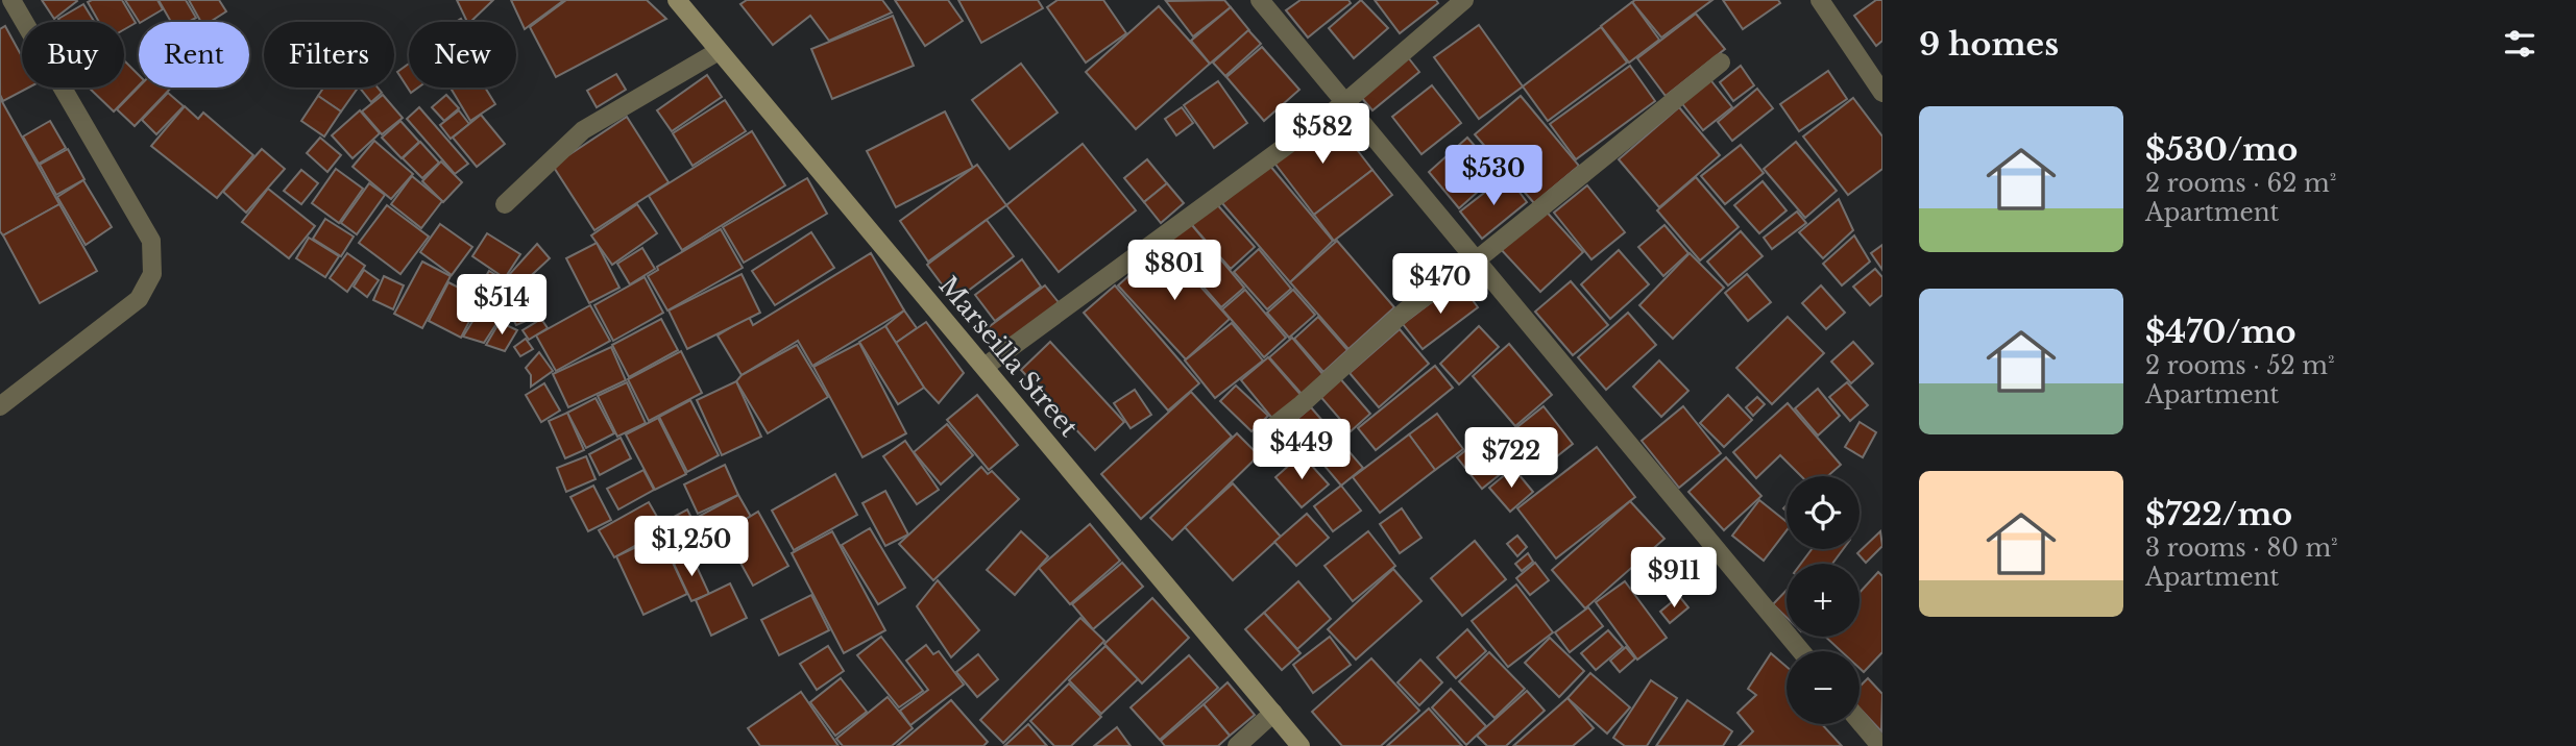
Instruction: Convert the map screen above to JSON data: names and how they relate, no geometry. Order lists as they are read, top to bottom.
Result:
{
  "streets": {
    "main road": ["Marseilla Street"]
  },
  "page": {
    "heading": "9 homes",
    "chip": [
      "Buy",
      "Rent",
      "Filters",
      "New"
    ],
    "list": [
      {
        "name": "$530/mo",
        "note": "2 rooms · 62 m² · Apartment"
      },
      {
        "name": "$470/mo",
        "note": "2 rooms · 52 m² · Apartment"
      },
      {
        "name": "$722/mo",
        "note": "3 rooms · 80 m² · Apartment"
      }
    ],
    "price": [
      "$582",
      "$530",
      "$801",
      "$470",
      "$514",
      "$449",
      "$722",
      "$1,250",
      "$911"
    ],
    "map_buttons": ["+", "−"]
  }
}
